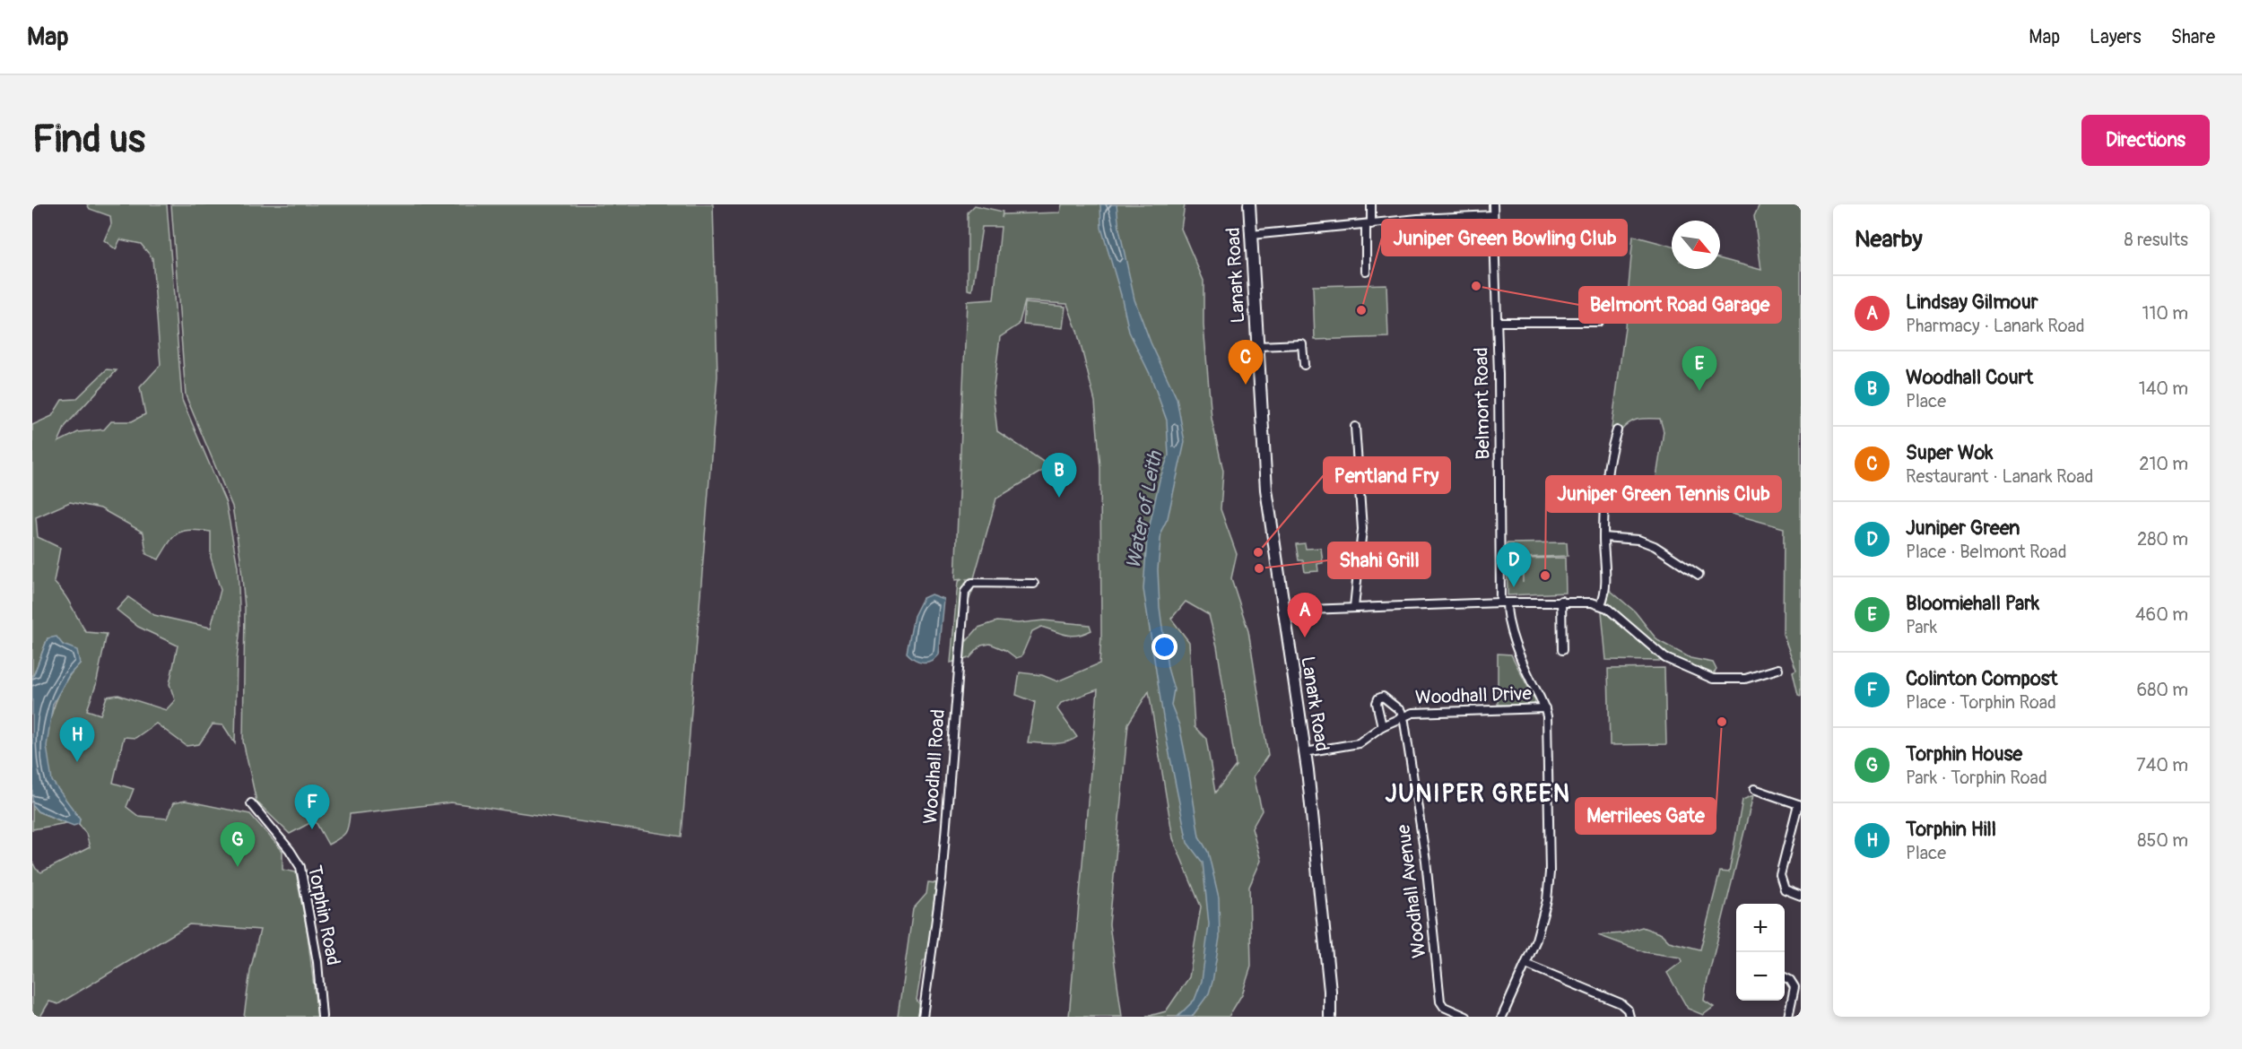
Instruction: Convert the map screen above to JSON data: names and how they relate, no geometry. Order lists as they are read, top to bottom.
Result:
{
  "streets": {
    "main road": ["Lanark Road"],
    "street": [
      "Belmont Road",
      "Woodhall Drive",
      "Woodhall Road",
      "Woodhall Avenue",
      "Torphin Road"
    ]
  },
  "crossings": [
    ["Lanark Road", "Woodhall Drive"],
    ["Belmont Road", "Woodhall Drive"],
    ["Woodhall Drive", "Woodhall Avenue"]
  ],
  "districts": ["JUNIPER GREEN"],
  "water": ["Water of Leith"],
  "places": [
    "Belmont Road Garage",
    "Juniper Green Bowling Club",
    "Pentland Fry",
    "Shahi Grill",
    "Juniper Green Tennis Club",
    "Merrilees Gate"
  ],
  "north": "bottom right",
  "page": {
    "header": "Map",
    "nav": ["Map", "Layers", "Share"],
    "buttons": "Directions",
    "title": "Find us",
    "heading": ["Nearby", "8 results"],
    "list": [
      {
        "mark": "A",
        "name": "Lindsay Gilmour",
        "note": "Pharmacy · Lanark Road",
        "value": "110 m"
      },
      {
        "mark": "B",
        "name": "Woodhall Court",
        "note": "Place",
        "value": "140 m"
      },
      {
        "mark": "C",
        "name": "Super Wok",
        "note": "Restaurant · Lanark Road",
        "value": "210 m"
      },
      {
        "mark": "D",
        "name": "Juniper Green",
        "note": "Place · Belmont Road",
        "value": "280 m"
      },
      {
        "mark": "E",
        "name": "Bloomiehall Park",
        "note": "Park",
        "value": "460 m"
      },
      {
        "mark": "F",
        "name": "Colinton Compost",
        "note": "Place · Torphin Road",
        "value": "680 m"
      },
      {
        "mark": "G",
        "name": "Torphin House",
        "note": "Park · Torphin Road",
        "value": "740 m"
      },
      {
        "mark": "H",
        "name": "Torphin Hill",
        "note": "Place",
        "value": "850 m"
      }
    ],
    "pins": [
      "C",
      "E",
      "B",
      "D",
      "A",
      "H",
      "F",
      "G"
    ],
    "map_buttons": ["+", "−"]
  }
}
